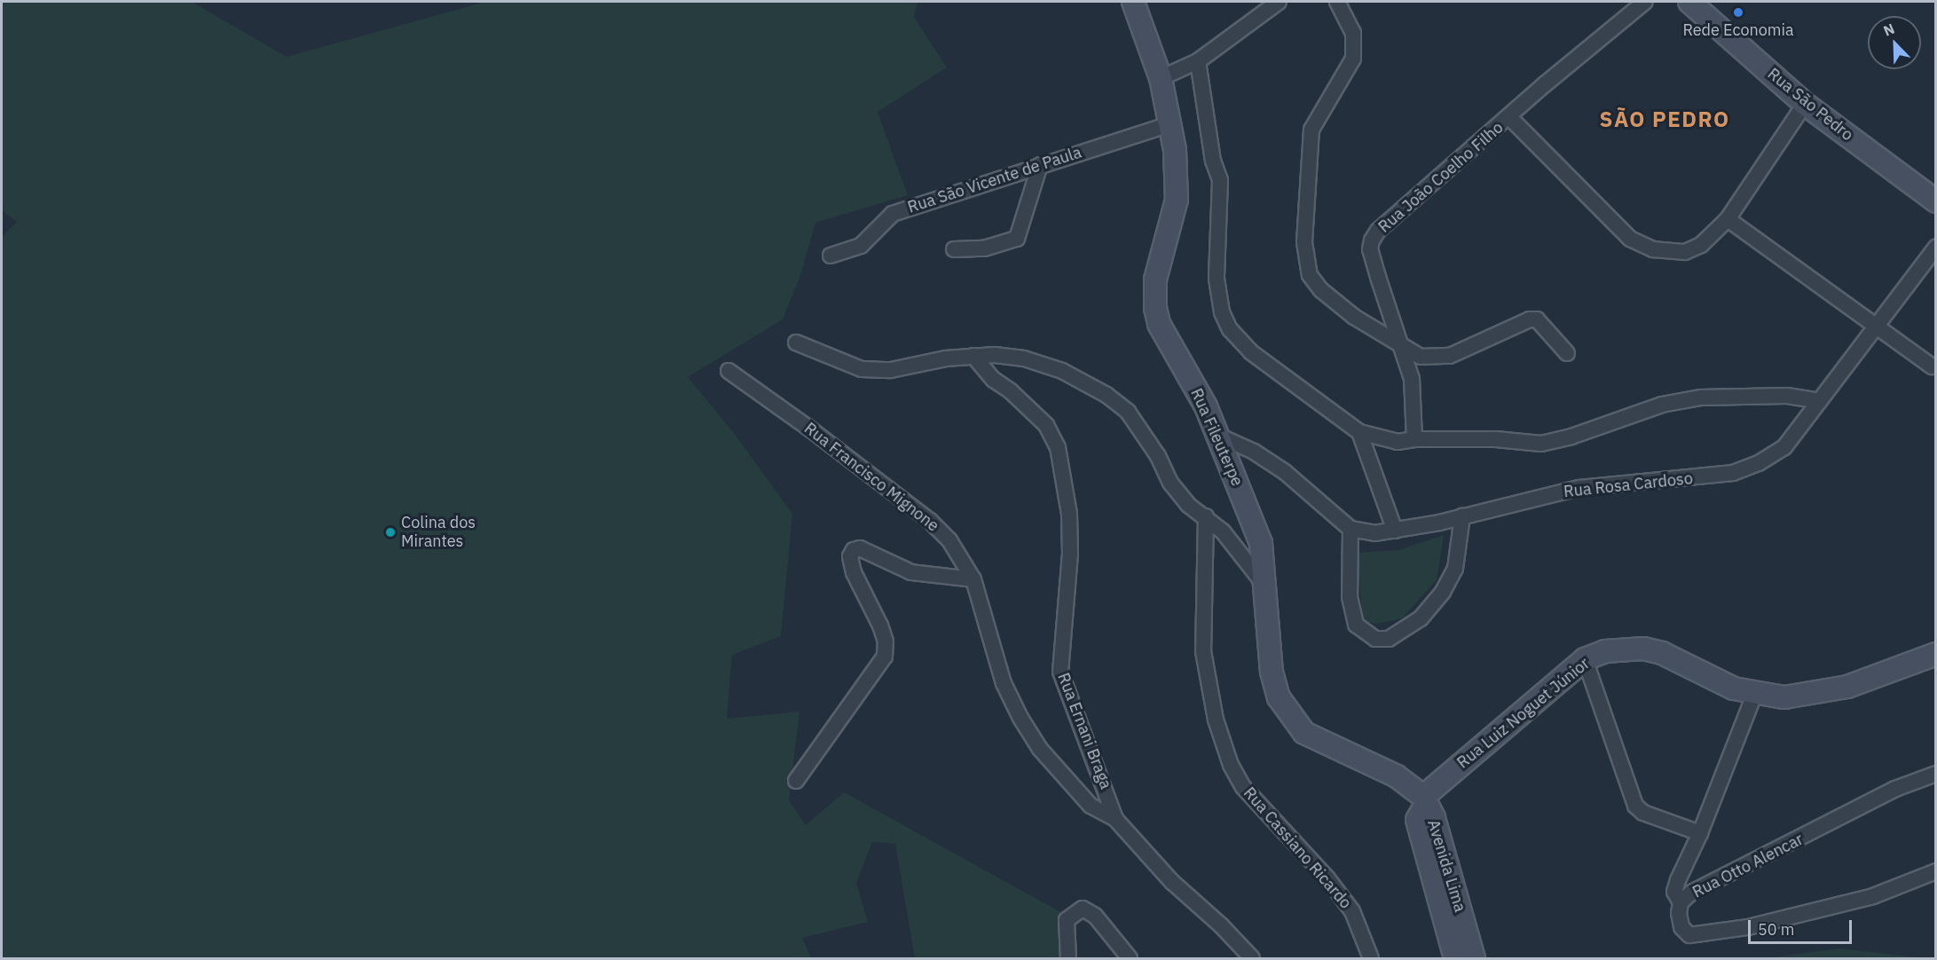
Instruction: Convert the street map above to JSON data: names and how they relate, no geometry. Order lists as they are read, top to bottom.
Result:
{
  "streets": {
    "main road": [
      "Rua São Pedro",
      "Rua Fileuterpe",
      "Rua Luiz Noguet Júnior",
      "Avenida Lima"
    ],
    "street": [
      "Rua João Coelho Filho",
      "Rua São Vicente de Paula",
      "Rua Francisco Mignone",
      "Rua Rosa Cardoso",
      "Rua Ernani Braga",
      "Rua Cassiano Ricardo",
      "Rua Otto Alencar"
    ]
  },
  "crossings": [
    ["Rua São Vicente de Paula", "Rua Fileuterpe"],
    ["Rua Fileuterpe", "Rua Luiz Noguet Júnior"],
    ["Rua Fileuterpe", "Avenida Lima"],
    ["Rua Francisco Mignone", "Rua Ernani Braga"],
    ["Rua Luiz Noguet Júnior", "Avenida Lima"]
  ],
  "districts": ["SÃO PEDRO"],
  "places": ["Rede Economia", "Colina dos Mirantes"],
  "scale_bar": "50 m",
  "north": "top left"
}
